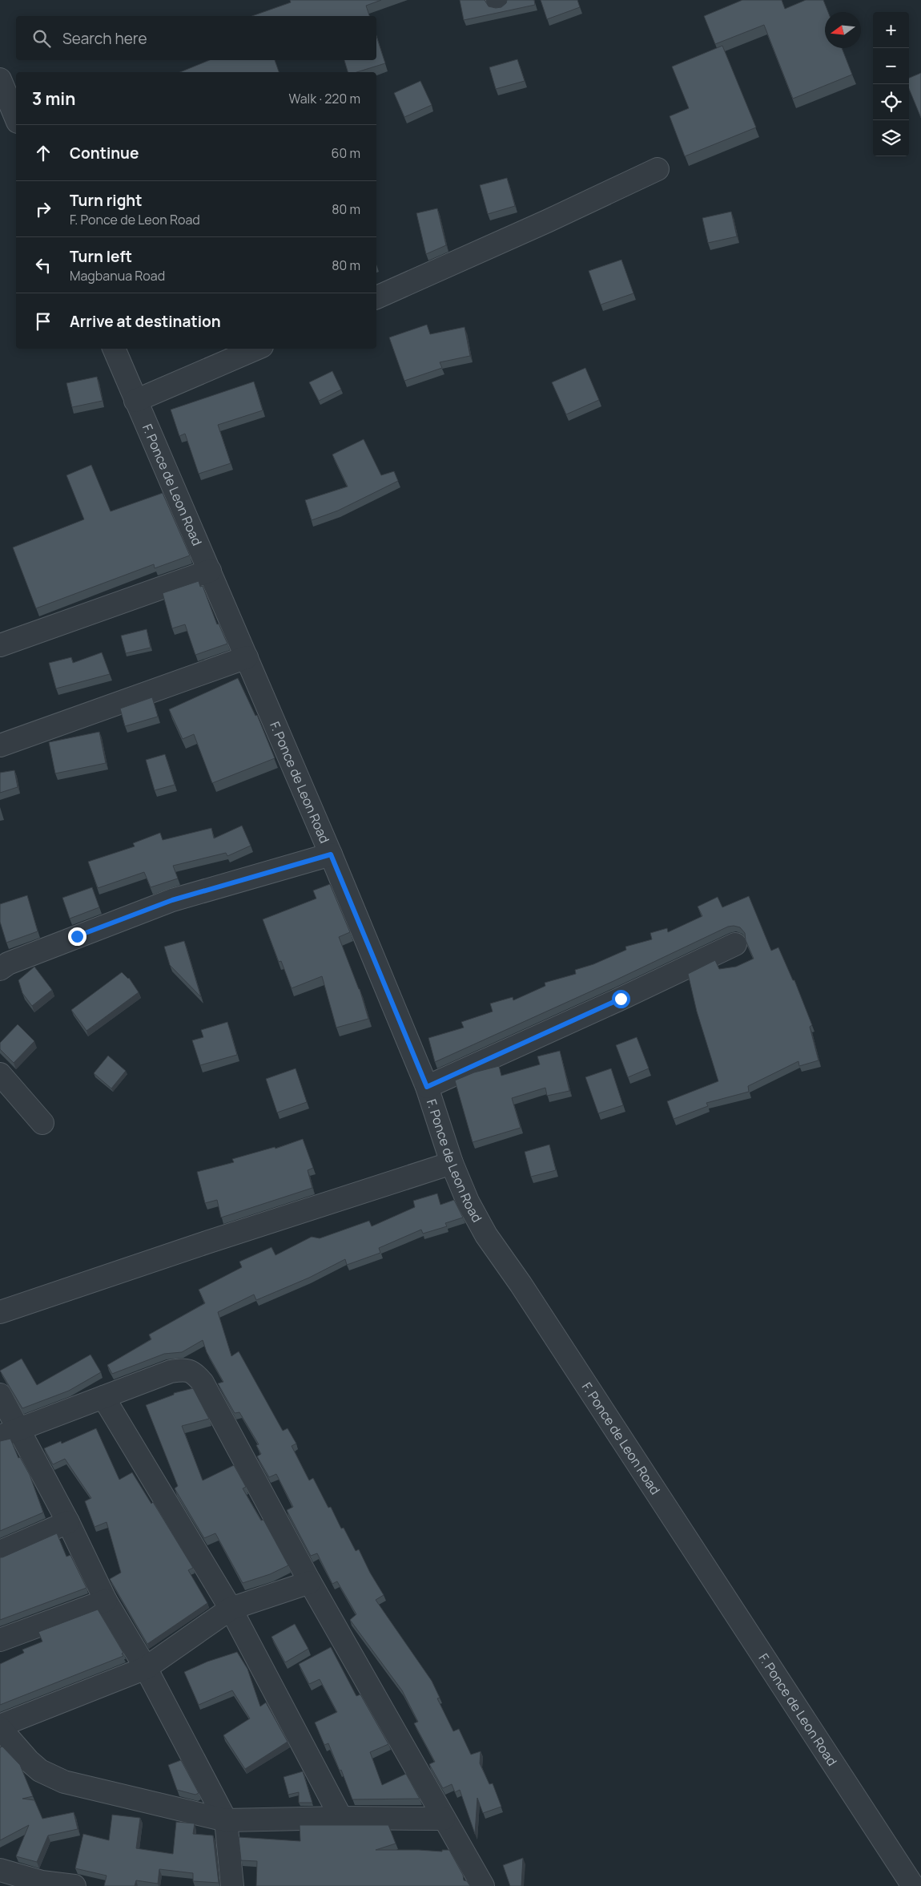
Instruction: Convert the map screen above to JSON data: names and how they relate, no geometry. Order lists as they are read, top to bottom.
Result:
{
  "streets": {
    "street": ["F. Ponce de Leon Road"]
  },
  "north": "left",
  "page": {
    "map_buttons": ["+", "−"],
    "search": "Search here",
    "heading": ["3 min", "Walk · 220 m"],
    "list": [
      ["Continue", "60 m"],
      ["Turn right", "F. Ponce de Leon Road", "80 m"],
      ["Turn left", "Magbanua Road", "80 m"],
      "Arrive at destination"
    ]
  }
}
